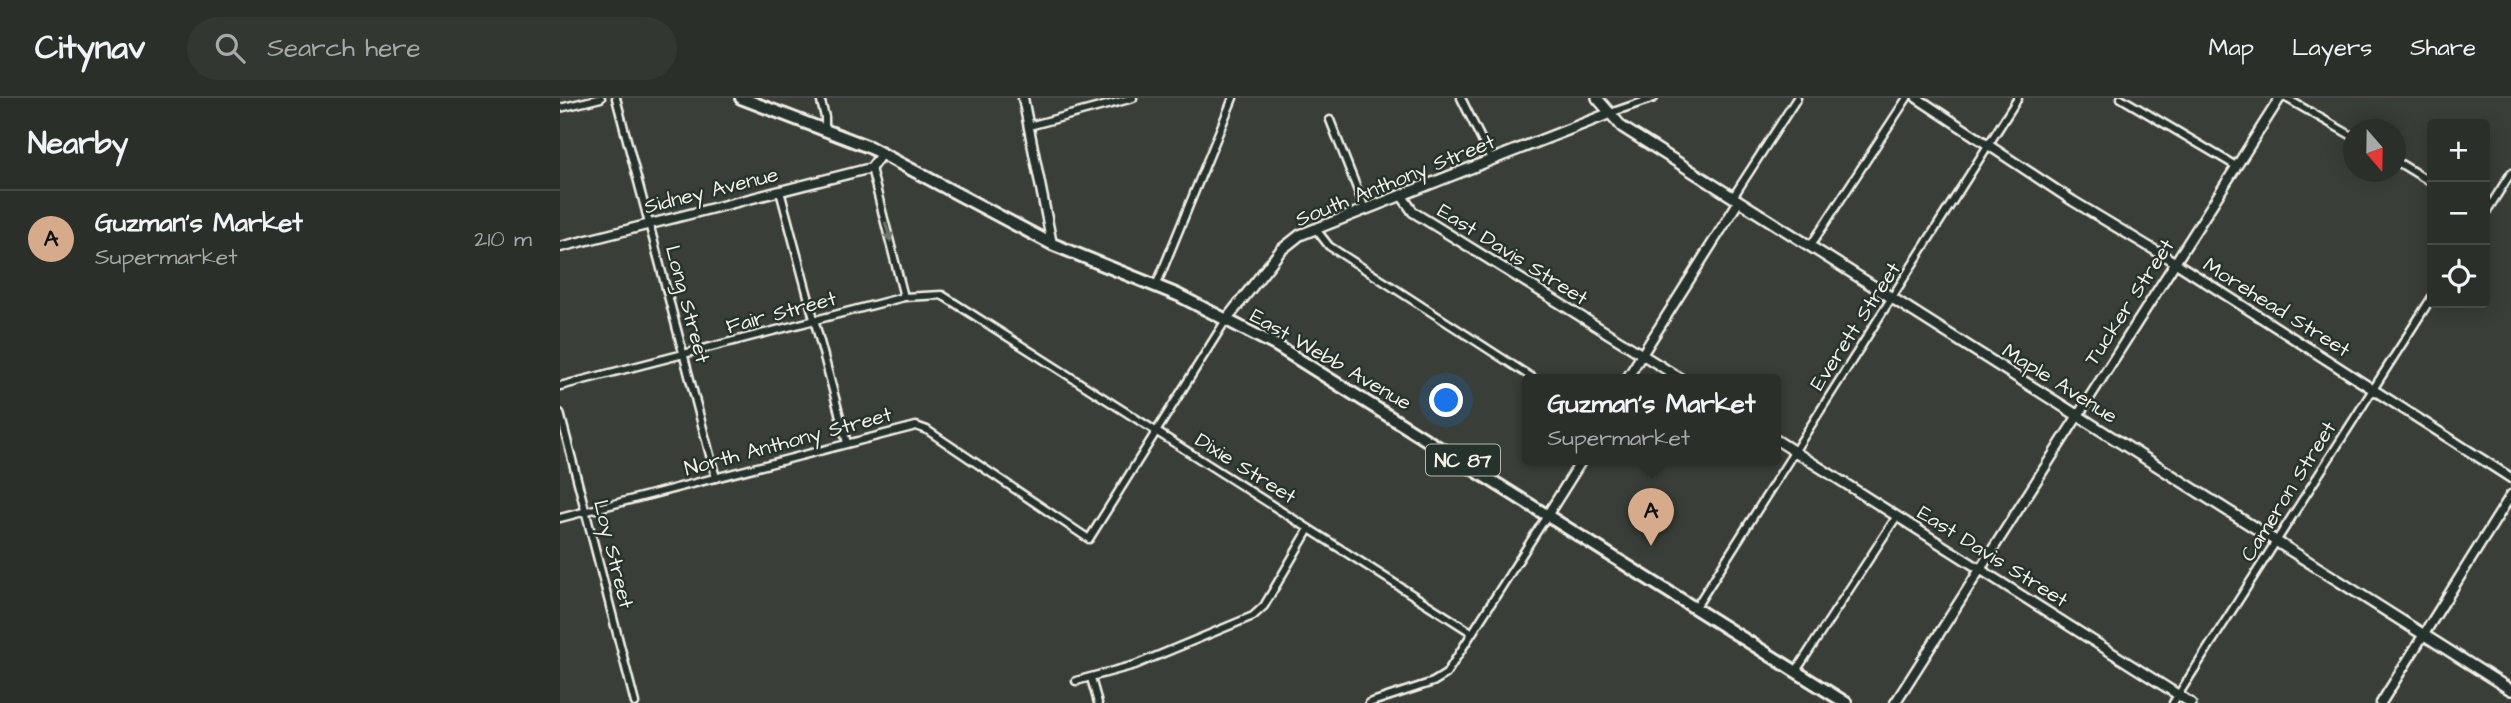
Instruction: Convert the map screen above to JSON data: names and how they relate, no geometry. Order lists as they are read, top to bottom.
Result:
{
  "streets": {
    "highway": ["East Webb Avenue", "NC 87"],
    "main road": ["South Anthony Street", "Maple Avenue"],
    "street": [
      "Sidney Avenue",
      "East Davis Street",
      "Tucker Street",
      "Long Street",
      "Morehead Street",
      "Fair Street",
      "Everett Street",
      "North Anthony Street",
      "Dixie Street",
      "Cameron Street",
      "Loy Street"
    ]
  },
  "crossings": [
    ["South Anthony Street", "East Davis Street"],
    ["South Anthony Street", "East Webb Avenue"],
    ["South Anthony Street", "Maple Avenue"],
    ["South Anthony Street", "North Anthony Street"],
    ["Sidney Avenue", "Long Street"],
    ["East Davis Street", "Tucker Street"],
    ["East Davis Street", "Everett Street"],
    ["East Davis Street", "Cameron Street"],
    ["Tucker Street", "Morehead Street"],
    ["Tucker Street", "Maple Avenue"],
    ["Long Street", "Fair Street"],
    ["Long Street", "North Anthony Street"],
    ["Morehead Street", "Everett Street"],
    ["Morehead Street", "Cameron Street"],
    ["Fair Street", "Dixie Street"],
    ["Everett Street", "East Webb Avenue"],
    ["Everett Street", "Maple Avenue"],
    ["East Webb Avenue", "North Anthony Street"],
    ["Maple Avenue", "Cameron Street"],
    ["North Anthony Street", "Dixie Street"],
    ["North Anthony Street", "Loy Street"]
  ],
  "north": "bottom",
  "page": {
    "header": "Citynav",
    "search": "Search here",
    "nav": ["Map", "Layers", "Share"],
    "heading": "Nearby",
    "map_buttons": ["+", "−"],
    "list": [
      {
        "mark": "A",
        "name": "Guzman's Market",
        "note": "Supermarket",
        "value": "210 m"
      }
    ],
    "popup": ["Guzman's Market", "Supermarket"],
    "pins": "A"
  }
}
